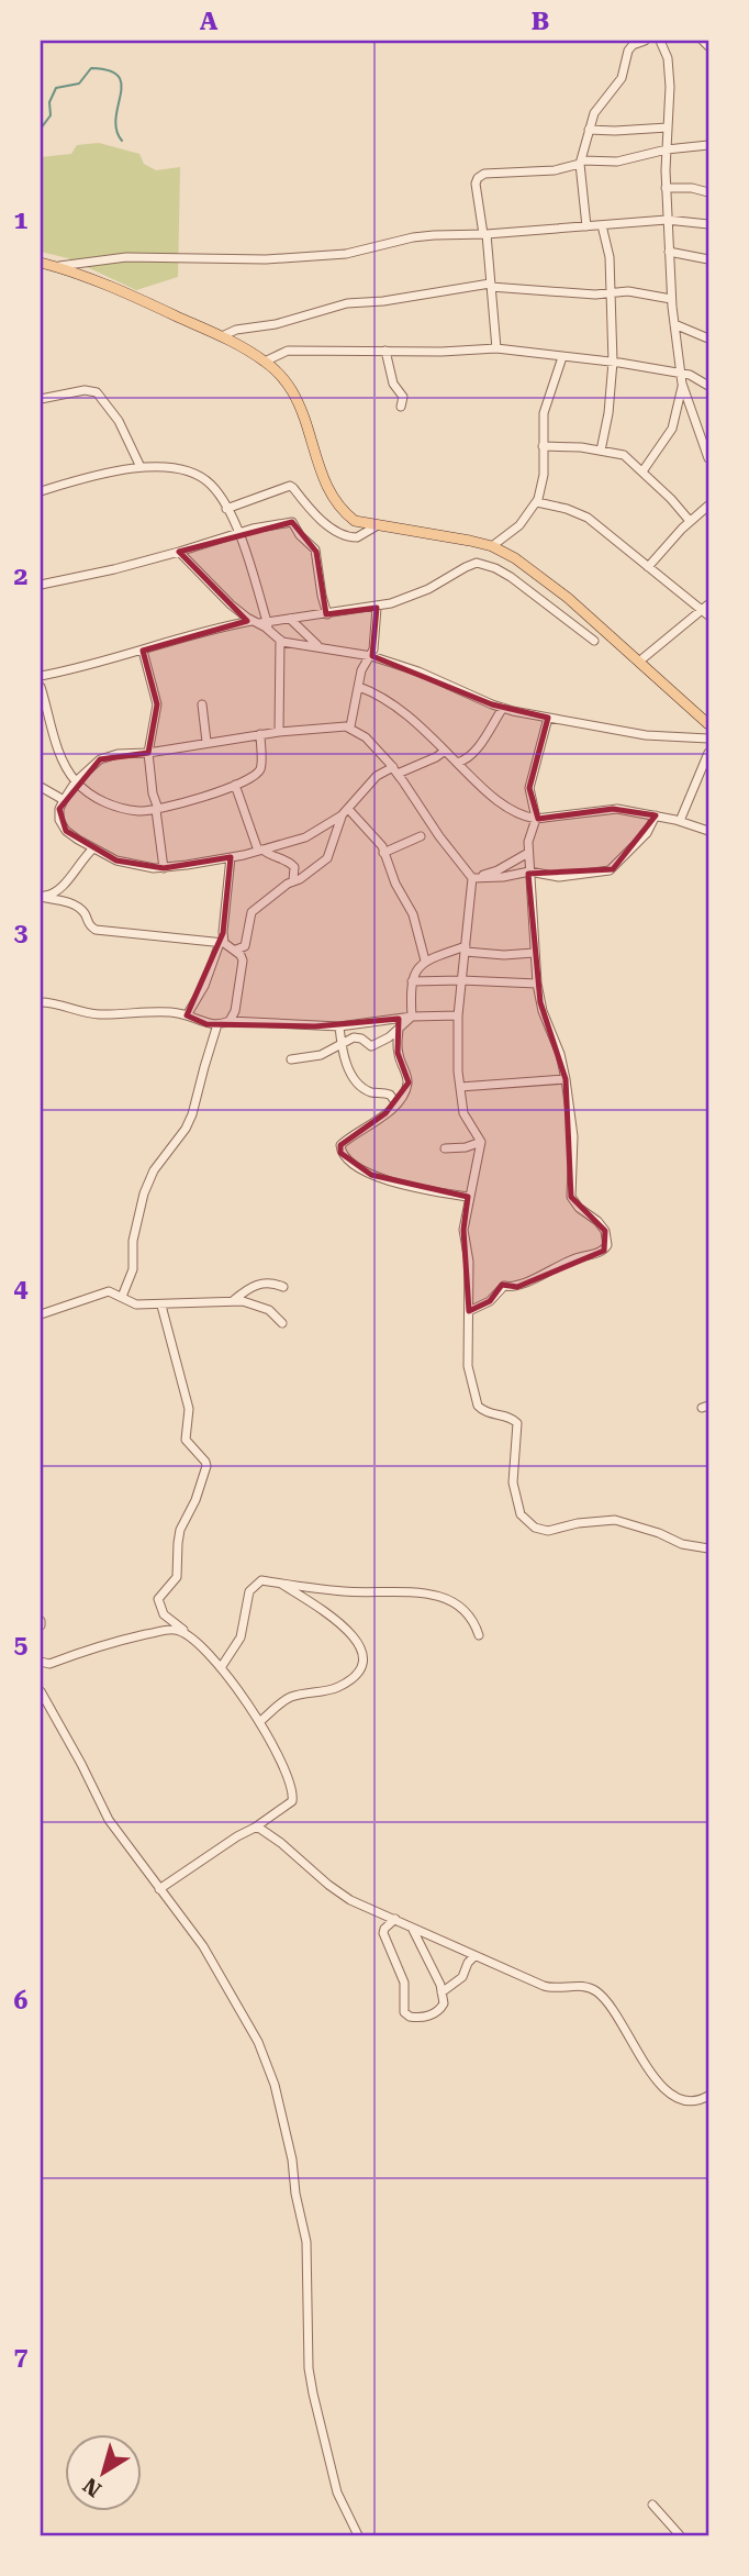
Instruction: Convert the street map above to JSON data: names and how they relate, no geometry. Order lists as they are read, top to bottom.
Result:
{
  "north": "bottom left",
  "grid": {
    "columns": ["A", "B"],
    "rows": [
      "1",
      "2",
      "3",
      "4",
      "5",
      "6",
      "7"
    ]
  }
}
